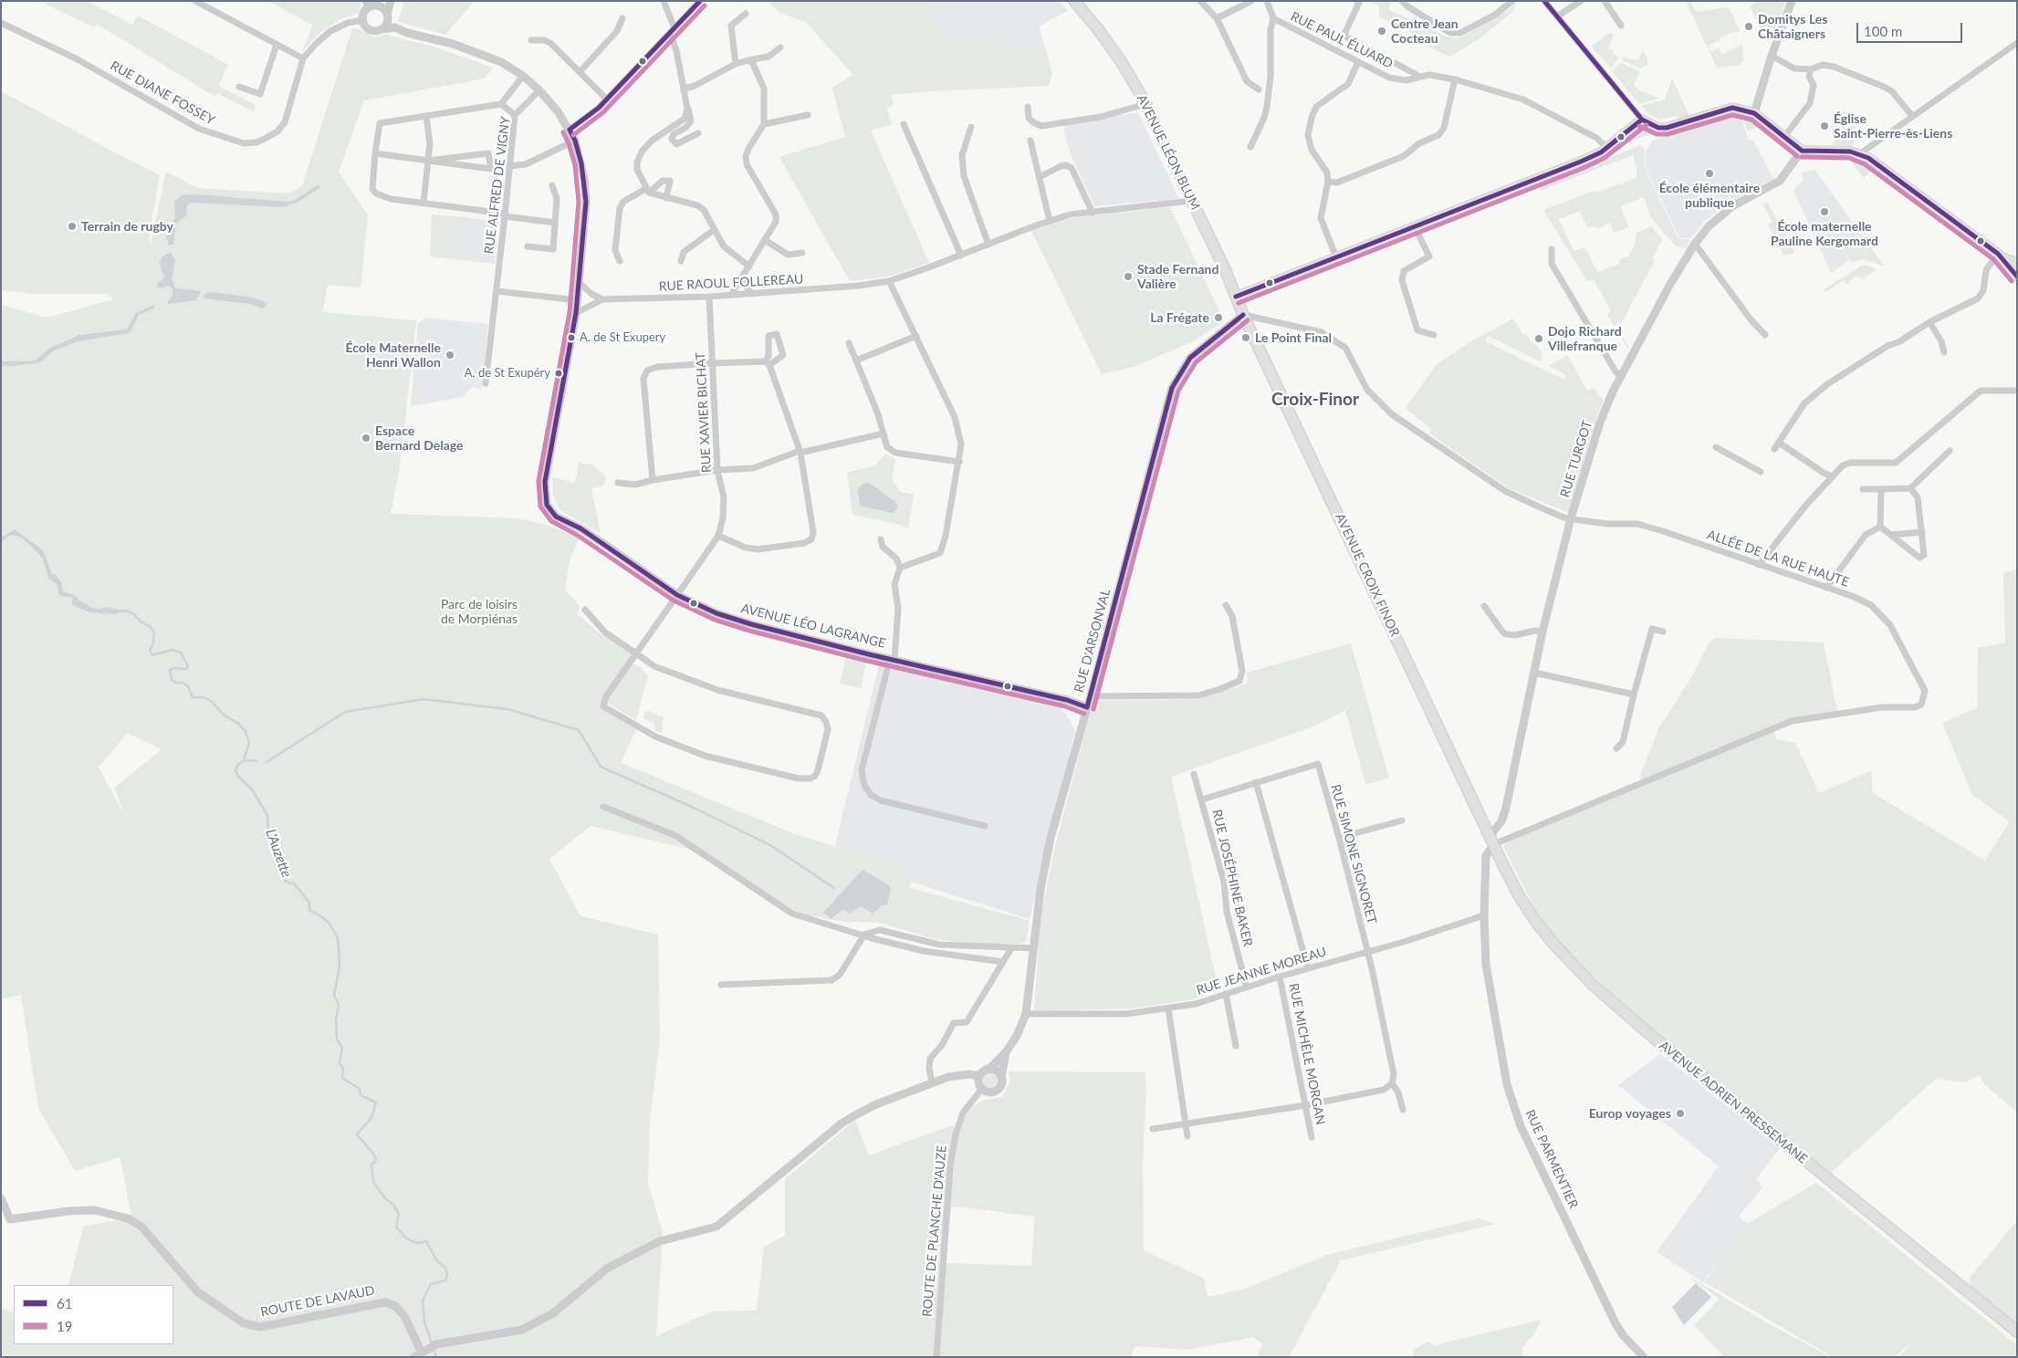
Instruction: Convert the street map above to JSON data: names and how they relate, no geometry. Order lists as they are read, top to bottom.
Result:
{
  "streets": {
    "main road": ["AVENUE LÉON BLUM", "AVENUE CROIX FINOR", "AVENUE ADRIEN PRESSEMANE"],
    "street": [
      "RUE PAUL ÉLUARD",
      "RUE DIANE FOSSEY",
      "RUE ALFRED DE VIGNY",
      "RUE RAOUL FOLLEREAU",
      "RUE XAVIER BICHAT",
      "RUE TURGOT",
      "ALLÉE DE LA RUE HAUTE",
      "AVENUE LÉO LAGRANGE",
      "RUE D'ARSONVAL",
      "RUE SIMONE SIGNORET",
      "RUE JOSÉPHINE BAKER",
      "RUE JEANNE MOREAU",
      "RUE MICHÈLE MORGAN",
      "RUE PARMENTIER",
      "ROUTE DE PLANCHE D'AUZE",
      "ROUTE DE LAVAUD"
    ]
  },
  "crossings": [
    ["AVENUE LÉON BLUM", "RUE RAOUL FOLLEREAU"],
    ["AVENUE LÉON BLUM", "ALLÉE DE LA RUE HAUTE"],
    ["AVENUE LÉON BLUM", "AVENUE CROIX FINOR"],
    ["AVENUE LÉON BLUM", "RUE D'ARSONVAL"],
    ["RUE RAOUL FOLLEREAU", "RUE XAVIER BICHAT"],
    ["RUE XAVIER BICHAT", "AVENUE LÉO LAGRANGE"],
    ["RUE TURGOT", "ALLÉE DE LA RUE HAUTE"],
    ["RUE TURGOT", "AVENUE CROIX FINOR"],
    ["RUE TURGOT", "AVENUE ADRIEN PRESSEMANE"],
    ["RUE TURGOT", "RUE PARMENTIER"],
    ["ALLÉE DE LA RUE HAUTE", "AVENUE CROIX FINOR"],
    ["ALLÉE DE LA RUE HAUTE", "RUE D'ARSONVAL"],
    ["ALLÉE DE LA RUE HAUTE", "AVENUE ADRIEN PRESSEMANE"],
    ["ALLÉE DE LA RUE HAUTE", "RUE PARMENTIER"],
    ["AVENUE CROIX FINOR", "RUE D'ARSONVAL"],
    ["AVENUE CROIX FINOR", "AVENUE ADRIEN PRESSEMANE"],
    ["AVENUE CROIX FINOR", "RUE PARMENTIER"],
    ["AVENUE LÉO LAGRANGE", "RUE D'ARSONVAL"],
    ["RUE D'ARSONVAL", "RUE JEANNE MOREAU"],
    ["RUE D'ARSONVAL", "ROUTE DE PLANCHE D'AUZE"],
    ["RUE SIMONE SIGNORET", "RUE JEANNE MOREAU"],
    ["RUE JOSÉPHINE BAKER", "RUE JEANNE MOREAU"],
    ["RUE JEANNE MOREAU", "RUE MICHÈLE MORGAN"],
    ["RUE JEANNE MOREAU", "RUE PARMENTIER"],
    ["AVENUE ADRIEN PRESSEMANE", "RUE PARMENTIER"]
  ],
  "districts": ["Croix-Finor"],
  "water": ["L'Auzette"],
  "parks": ["Parc de loisirs de Morpiénas"],
  "places": [
    "Domitys Les Châtaigners",
    "Centre Jean Cocteau",
    "Église Saint-Pierre-ès-Liens",
    "École élémentaire publique",
    "École maternelle Pauline Kergomard",
    "Terrain de rugby",
    "Stade Fernand Valière",
    "La Frégate",
    "A. de St Exupery",
    "Le Point Final",
    "Dojo Richard Villefranque",
    "École Maternelle Henri Wallon",
    "A. de St Exupéry",
    "Espace Bernard Delage",
    "Europ voyages"
  ],
  "lines": ["transit line 61", "transit line 19"],
  "legend": ["61", "19"],
  "scale_bar": "100 m"
}
